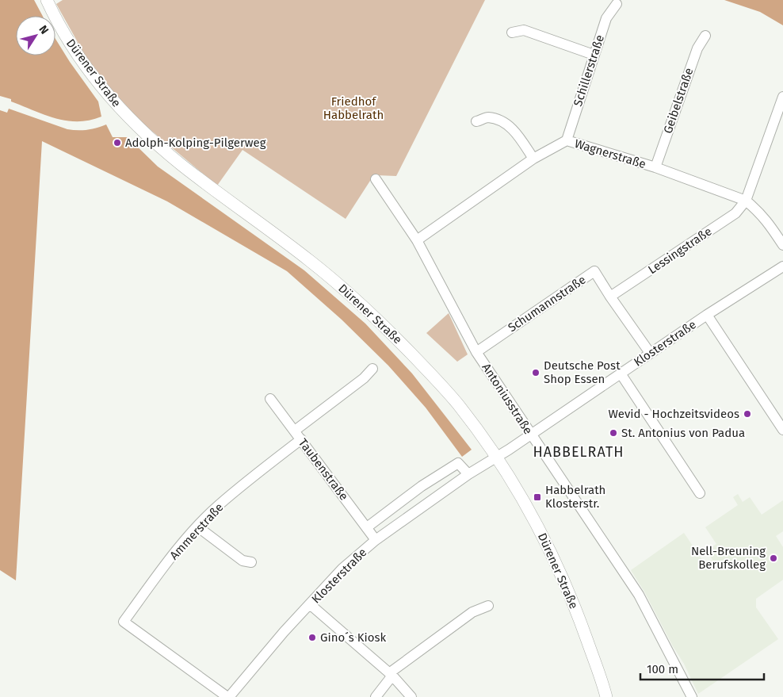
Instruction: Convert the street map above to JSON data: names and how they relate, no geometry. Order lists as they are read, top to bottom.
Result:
{
  "streets": {
    "main road": ["Dürener Straße"],
    "street": [
      "Schillerstraße",
      "Geibelstraße",
      "Wagnerstraße",
      "Lessingstraße",
      "Schumannstraße",
      "Klosterstraße",
      "Antoniusstraße",
      "Taubenstraße",
      "Ammerstraße"
    ]
  },
  "crossings": [
    ["Schillerstraße", "Wagnerstraße"],
    ["Dürener Straße", "Klosterstraße"],
    ["Geibelstraße", "Wagnerstraße"],
    ["Wagnerstraße", "Lessingstraße"],
    ["Wagnerstraße", "Antoniusstraße"],
    ["Lessingstraße", "Schumannstraße"],
    ["Schumannstraße", "Klosterstraße"],
    ["Schumannstraße", "Antoniusstraße"],
    ["Klosterstraße", "Antoniusstraße"],
    ["Klosterstraße", "Taubenstraße"],
    ["Klosterstraße", "Ammerstraße"],
    ["Taubenstraße", "Ammerstraße"]
  ],
  "districts": ["HABBELRATH"],
  "parks": ["Friedhof Habbelrath"],
  "places": {
    "other": [
      "Adolph-Kolping-Pilgerweg",
      "Deutsche Post Shop Essen",
      "Wevid - Hochzeitsvideos",
      "St. Antonius von Padua",
      "Nell-Breuning Berufskolleg",
      "Gino´s Kiosk"
    ],
    "transit": ["Habbelrath Klosterstr."]
  },
  "scale_bar": "100 m",
  "north": "top right"
}
